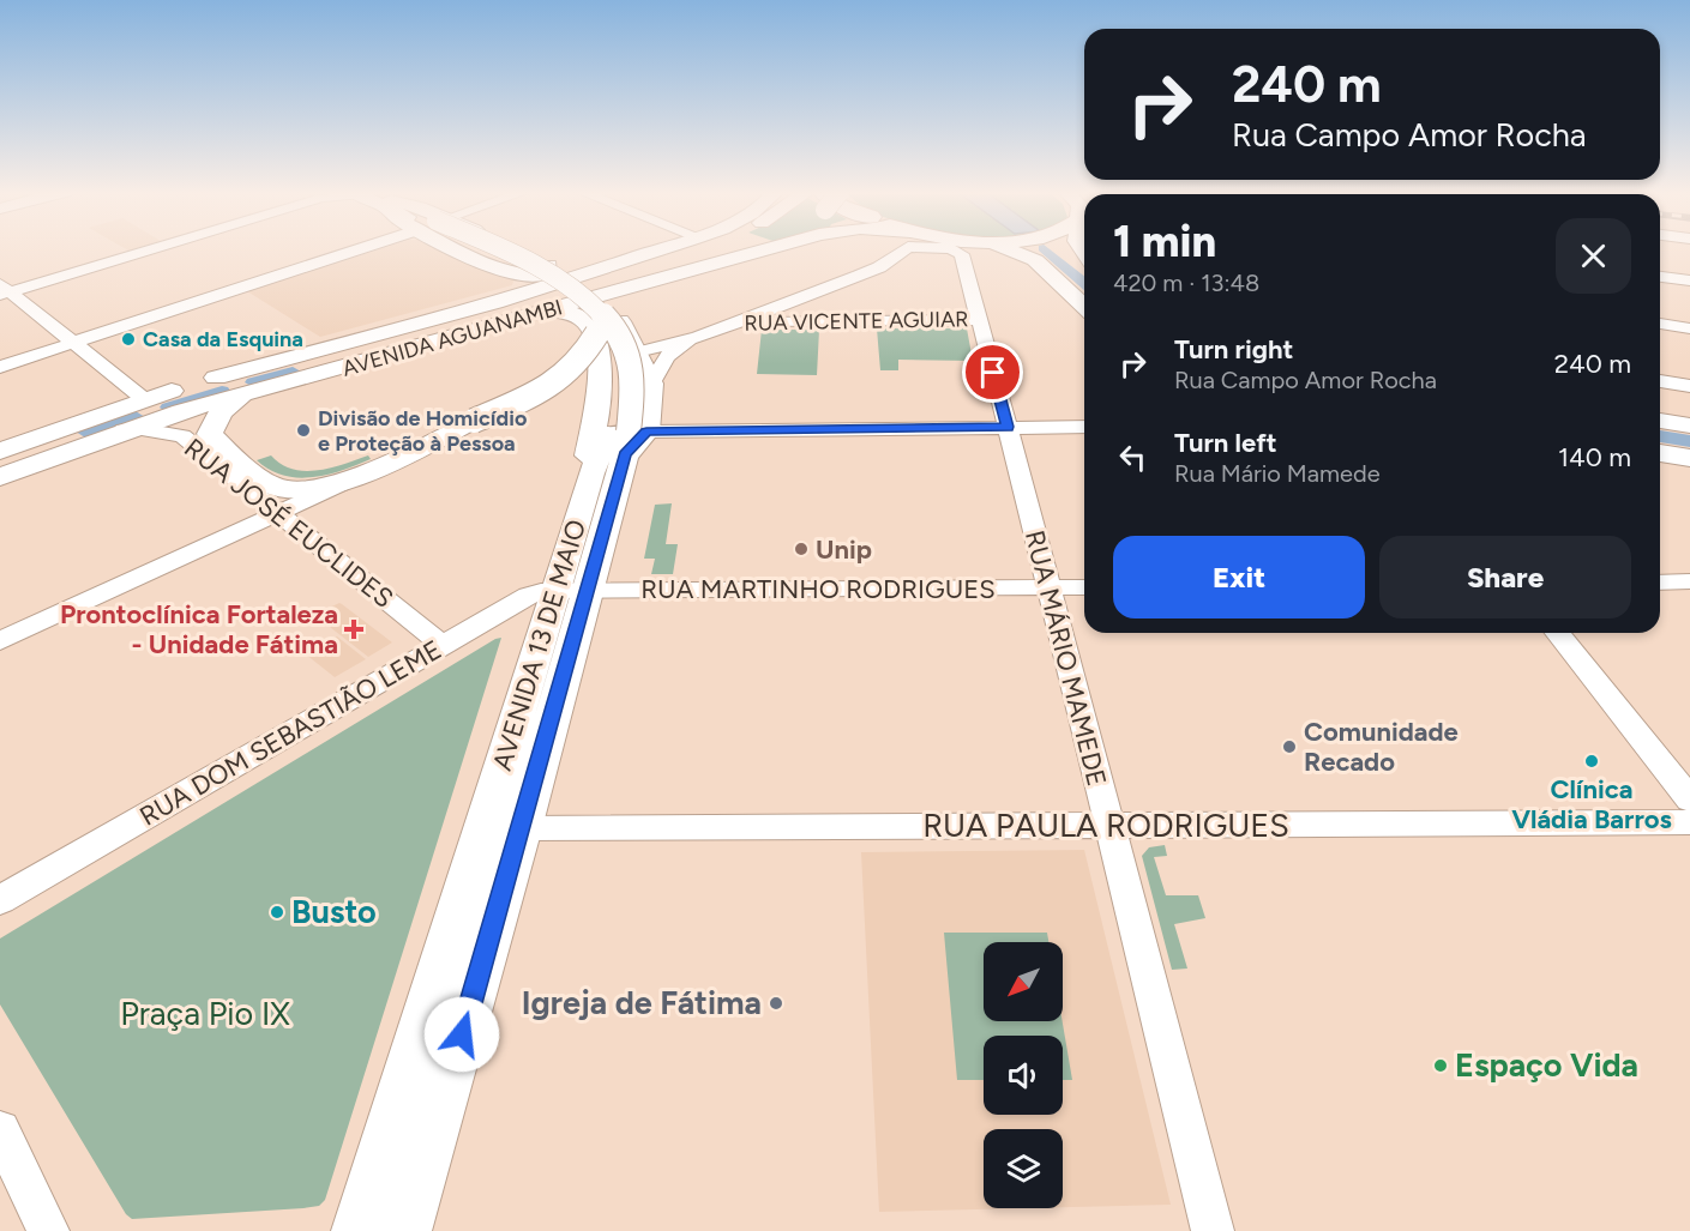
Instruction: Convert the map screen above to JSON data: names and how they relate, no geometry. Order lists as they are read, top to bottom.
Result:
{
  "streets": {
    "main road": ["AVENIDA AGUANAMBI", "AVENIDA 13 DE MAIO"],
    "street": [
      "RUA VICENTE AGUIAR",
      "RUA JOSÉ EUCLIDES",
      "RUA MARTINHO RODRIGUES",
      "RUA MÁRIO MAMEDE",
      "RUA DOM SEBASTIÃO LEME",
      "RUA PAULA RODRIGUES"
    ]
  },
  "crossings": [
    ["RUA VICENTE AGUIAR", "RUA MÁRIO MAMEDE"],
    ["AVENIDA AGUANAMBI", "RUA JOSÉ EUCLIDES"],
    ["RUA JOSÉ EUCLIDES", "RUA DOM SEBASTIÃO LEME"],
    ["RUA MARTINHO RODRIGUES", "AVENIDA 13 DE MAIO"],
    ["RUA MARTINHO RODRIGUES", "RUA MÁRIO MAMEDE"],
    ["RUA MARTINHO RODRIGUES", "RUA DOM SEBASTIÃO LEME"],
    ["AVENIDA 13 DE MAIO", "RUA DOM SEBASTIÃO LEME"],
    ["AVENIDA 13 DE MAIO", "RUA PAULA RODRIGUES"],
    ["RUA MÁRIO MAMEDE", "RUA PAULA RODRIGUES"]
  ],
  "parks": ["Praça Pio IX"],
  "places": {
    "other": [
      "Casa da Esquina",
      "Divisão de Homicídio e Proteção à Pessoa",
      "Unip",
      "Comunidade Recado",
      "Clínica Vládia Barros",
      "Busto",
      "Igreja de Fátima",
      "Espaço Vida"
    ],
    "health": ["Prontoclínica Fortaleza - Unidade Fátima"]
  },
  "north": "bottom left",
  "page": {
    "turn": ["240 m", "Rua Campo Amor Rocha"],
    "heading": ["1 min", "420 m · 13:48"],
    "list": [
      {
        "name": "Turn right",
        "note": "Rua Campo Amor Rocha",
        "value": "240 m"
      },
      {
        "name": "Turn left",
        "note": "Rua Mário Mamede",
        "value": "140 m"
      }
    ],
    "buttons": ["Exit", "Share"]
  }
}
